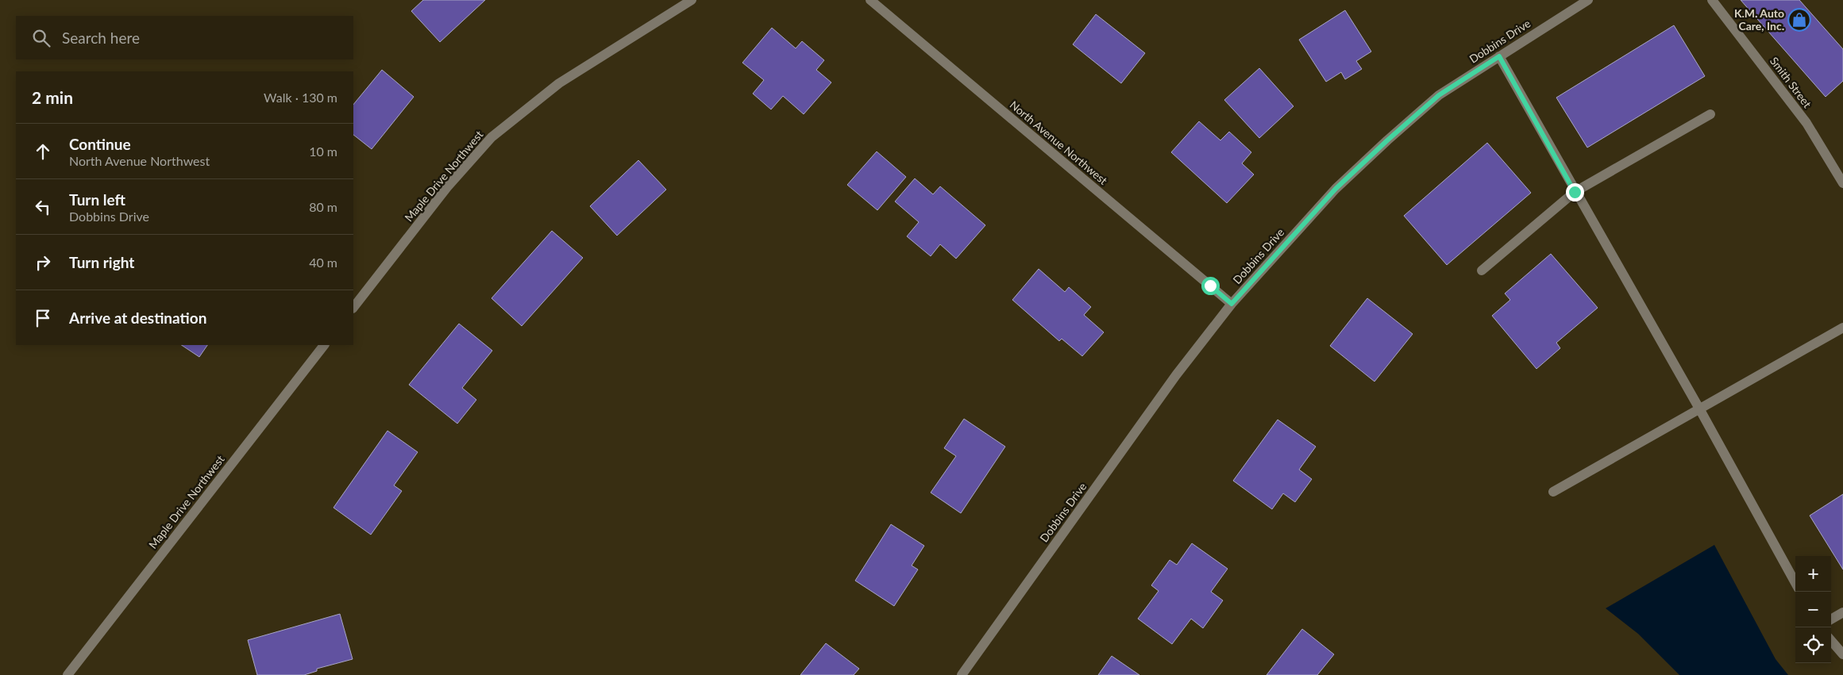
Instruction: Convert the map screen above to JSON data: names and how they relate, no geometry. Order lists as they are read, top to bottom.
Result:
{
  "streets": {
    "street": [
      "Dobbins Drive",
      "Smith Street",
      "North Avenue Northwest",
      "Maple Drive Northwest"
    ]
  },
  "crossings": [
    ["Dobbins Drive", "North Avenue Northwest"]
  ],
  "places": {
    "shop": ["K.M. Auto Care, Inc."]
  },
  "page": {
    "search": "Search here",
    "heading": ["2 min", "Walk · 130 m"],
    "list": [
      ["Continue", "North Avenue Northwest", "10 m"],
      ["Turn left", "Dobbins Drive", "80 m"],
      ["Turn right", "40 m"],
      "Arrive at destination"
    ],
    "map_buttons": ["+", "−"]
  }
}
